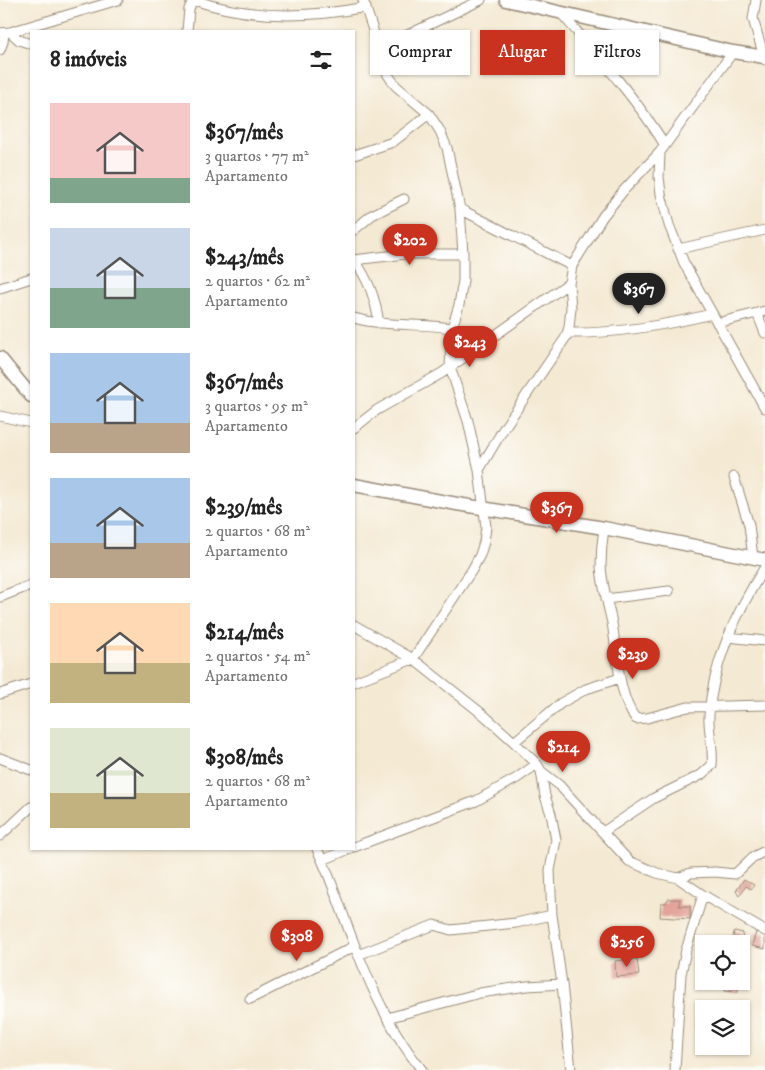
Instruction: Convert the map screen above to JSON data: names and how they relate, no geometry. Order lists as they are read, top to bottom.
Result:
{
  "page": {
    "chip": ["Comprar", "Alugar", "Filtros"],
    "heading": "8 imóveis",
    "list": [
      {
        "name": "$367/mês",
        "note": "3 quartos · 77 m² · Apartamento"
      },
      {
        "name": "$243/mês",
        "note": "2 quartos · 62 m² · Apartamento"
      },
      {
        "name": "$367/mês",
        "note": "3 quartos · 95 m² · Apartamento"
      },
      {
        "name": "$239/mês",
        "note": "2 quartos · 68 m² · Apartamento"
      },
      {
        "name": "$214/mês",
        "note": "2 quartos · 54 m² · Apartamento"
      },
      {
        "name": "$308/mês",
        "note": "2 quartos · 68 m² · Apartamento"
      }
    ],
    "price": [
      "$202",
      "$367",
      "$243",
      "$367",
      "$239",
      "$214",
      "$308",
      "$256"
    ]
  }
}
